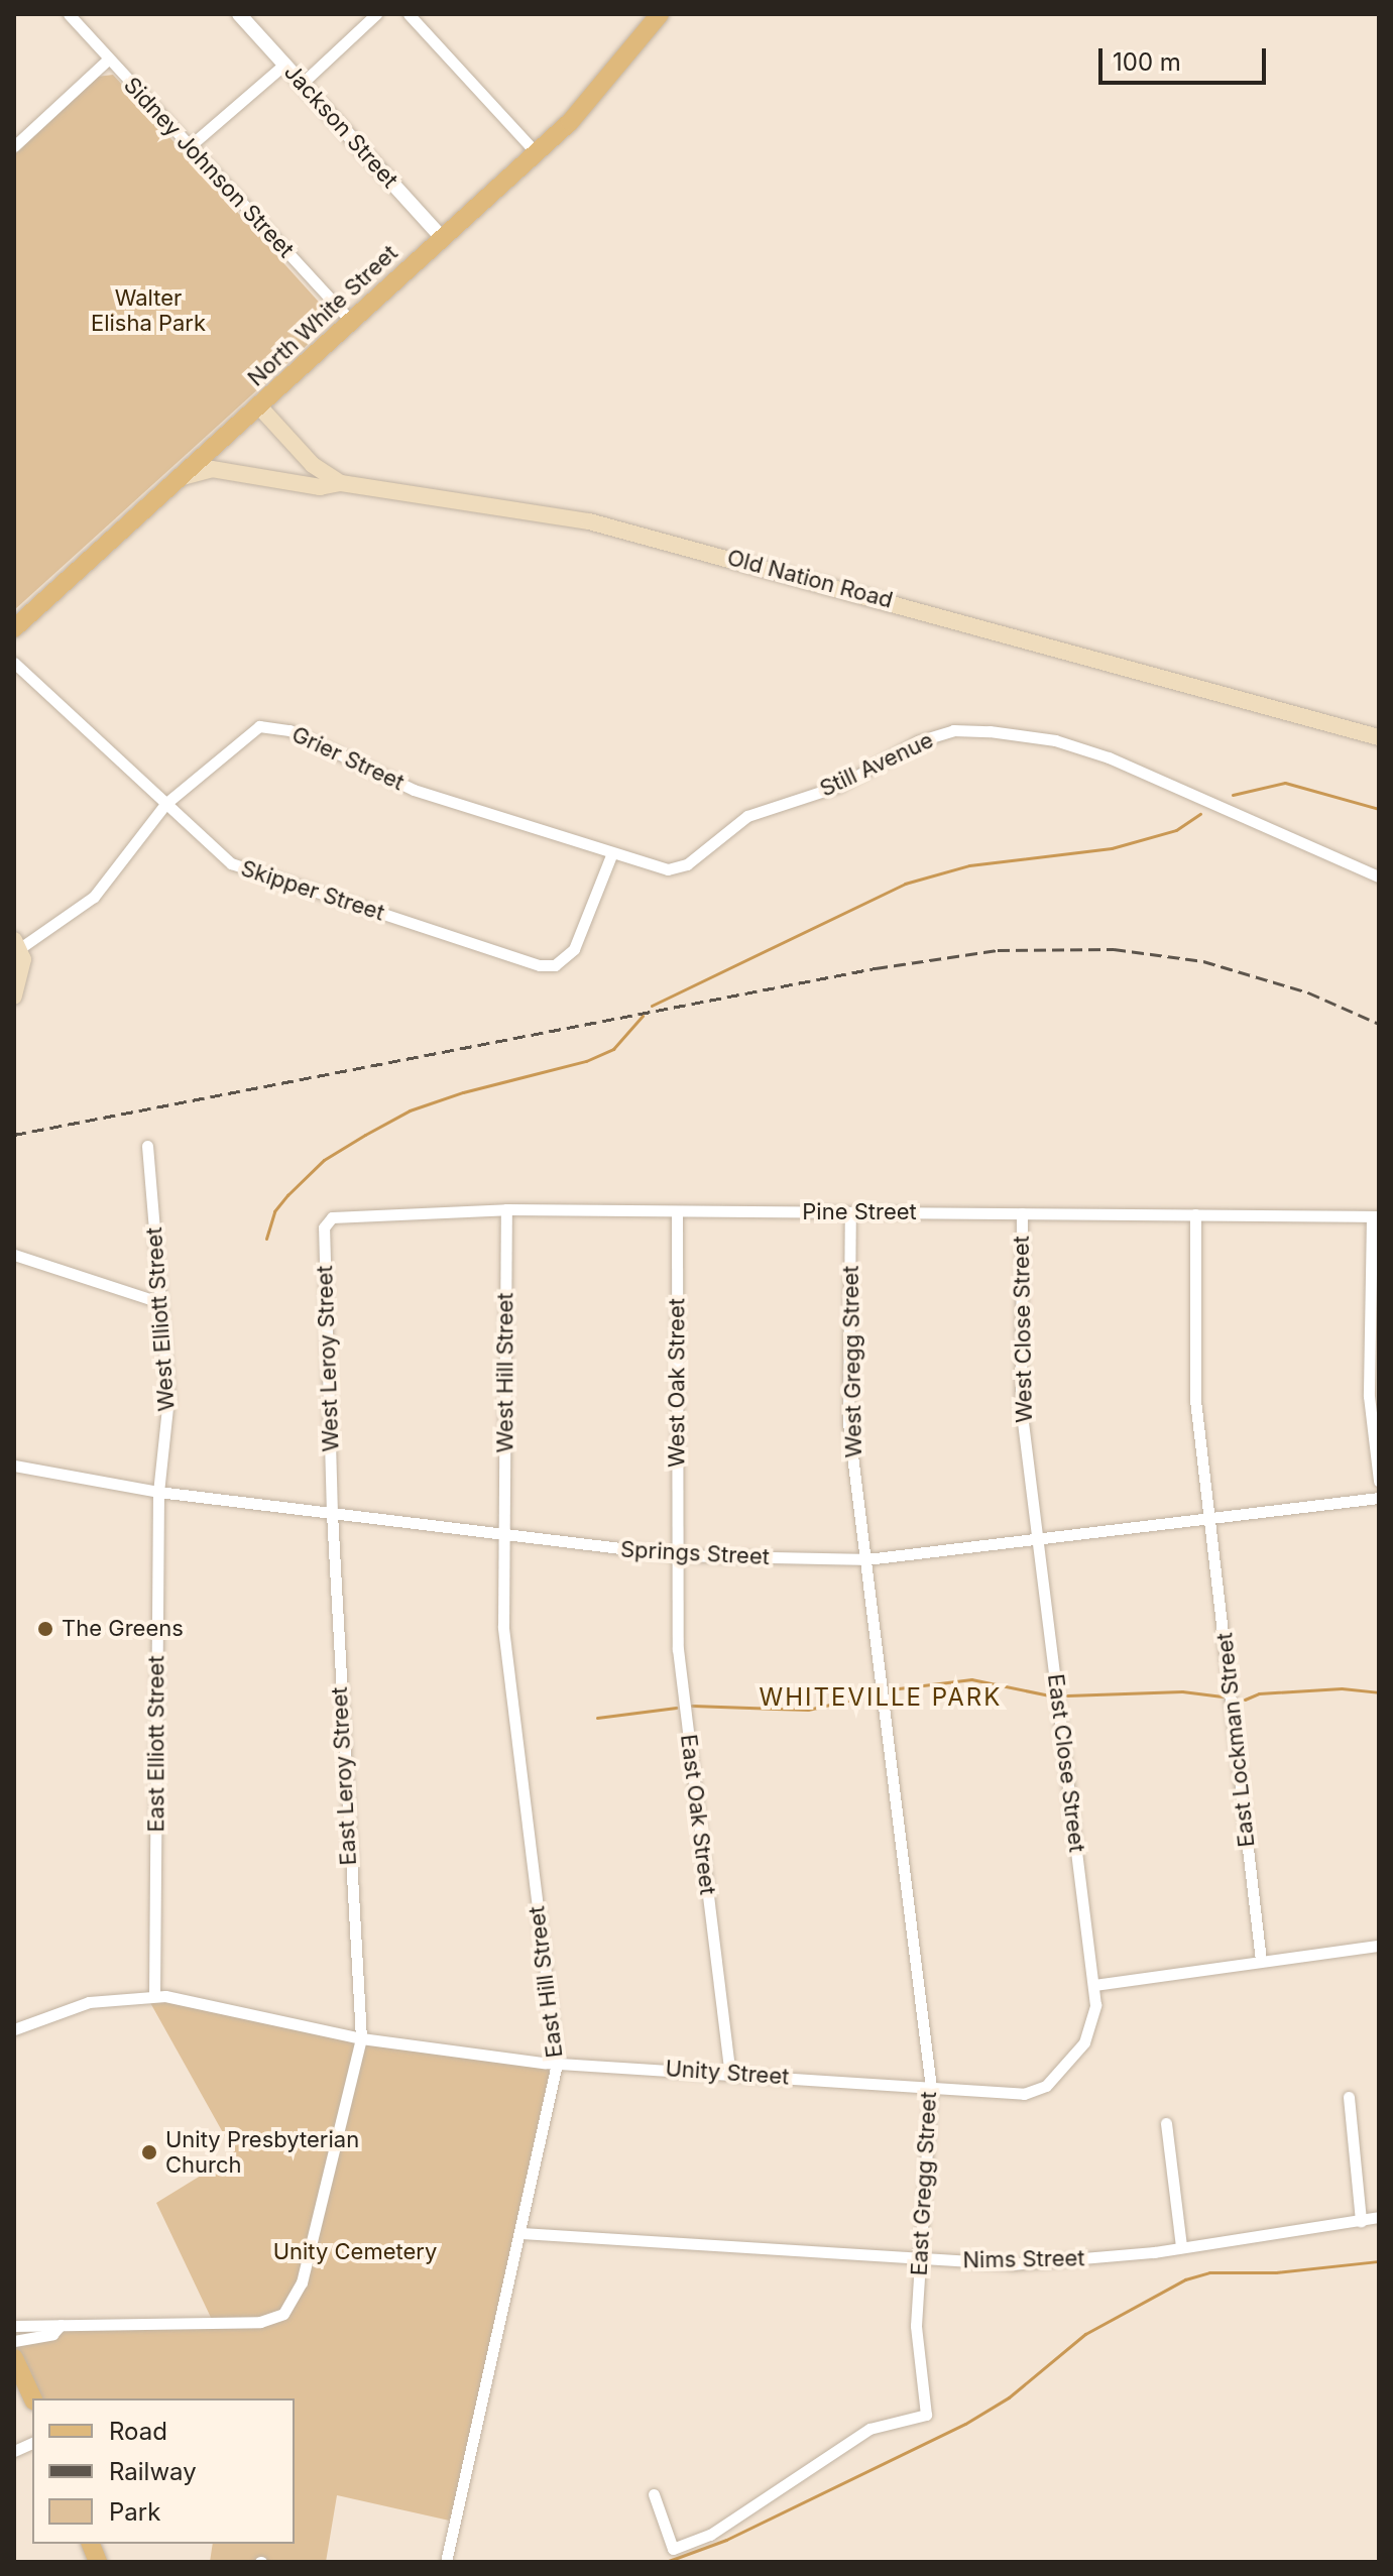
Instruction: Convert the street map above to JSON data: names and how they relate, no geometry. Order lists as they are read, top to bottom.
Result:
{
  "streets": {
    "main road": ["North White Street", "Old Nation Road"],
    "street": [
      "Jackson Street",
      "Sidney Johnson Street",
      "Grier Street",
      "Still Avenue",
      "Skipper Street",
      "Pine Street",
      "West Elliott Street",
      "West Close Street",
      "West Leroy Street",
      "West Gregg Street",
      "West Hill Street",
      "West Oak Street",
      "Springs Street",
      "East Lockman Street",
      "East Elliott Street",
      "East Close Street",
      "East Leroy Street",
      "East Oak Street",
      "East Hill Street",
      "Unity Street",
      "East Gregg Street",
      "Nims Street"
    ]
  },
  "crossings": [
    ["Jackson Street", "North White Street"],
    ["Sidney Johnson Street", "North White Street"],
    ["North White Street", "Old Nation Road"],
    ["Grier Street", "Still Avenue"],
    ["Grier Street", "Skipper Street"],
    ["Still Avenue", "Skipper Street"],
    ["Pine Street", "West Close Street"],
    ["Pine Street", "West Leroy Street"],
    ["Pine Street", "West Gregg Street"],
    ["Pine Street", "West Hill Street"],
    ["Pine Street", "West Oak Street"],
    ["Pine Street", "East Lockman Street"],
    ["West Elliott Street", "Springs Street"],
    ["West Elliott Street", "East Elliott Street"],
    ["West Close Street", "Springs Street"],
    ["West Close Street", "East Close Street"],
    ["West Leroy Street", "Springs Street"],
    ["West Leroy Street", "East Leroy Street"],
    ["West Gregg Street", "Springs Street"],
    ["West Gregg Street", "East Gregg Street"],
    ["West Hill Street", "Springs Street"],
    ["West Hill Street", "East Hill Street"],
    ["West Oak Street", "Springs Street"],
    ["West Oak Street", "East Oak Street"],
    ["Springs Street", "East Lockman Street"],
    ["Springs Street", "East Elliott Street"],
    ["Springs Street", "East Close Street"],
    ["Springs Street", "East Leroy Street"],
    ["Springs Street", "East Oak Street"],
    ["Springs Street", "East Hill Street"],
    ["Springs Street", "East Gregg Street"],
    ["East Elliott Street", "Unity Street"],
    ["East Close Street", "Unity Street"],
    ["East Leroy Street", "Unity Street"],
    ["East Oak Street", "Unity Street"],
    ["East Hill Street", "Unity Street"],
    ["East Hill Street", "Nims Street"],
    ["Unity Street", "East Gregg Street"],
    ["East Gregg Street", "Nims Street"]
  ],
  "districts": ["WHITEVILLE PARK"],
  "parks": ["Walter Elisha Park", "Unity Cemetery"],
  "places": ["The Greens", "Unity Presbyterian Church"],
  "legend": ["Road", "Railway", "Park"],
  "scale_bar": "100 m"
}
